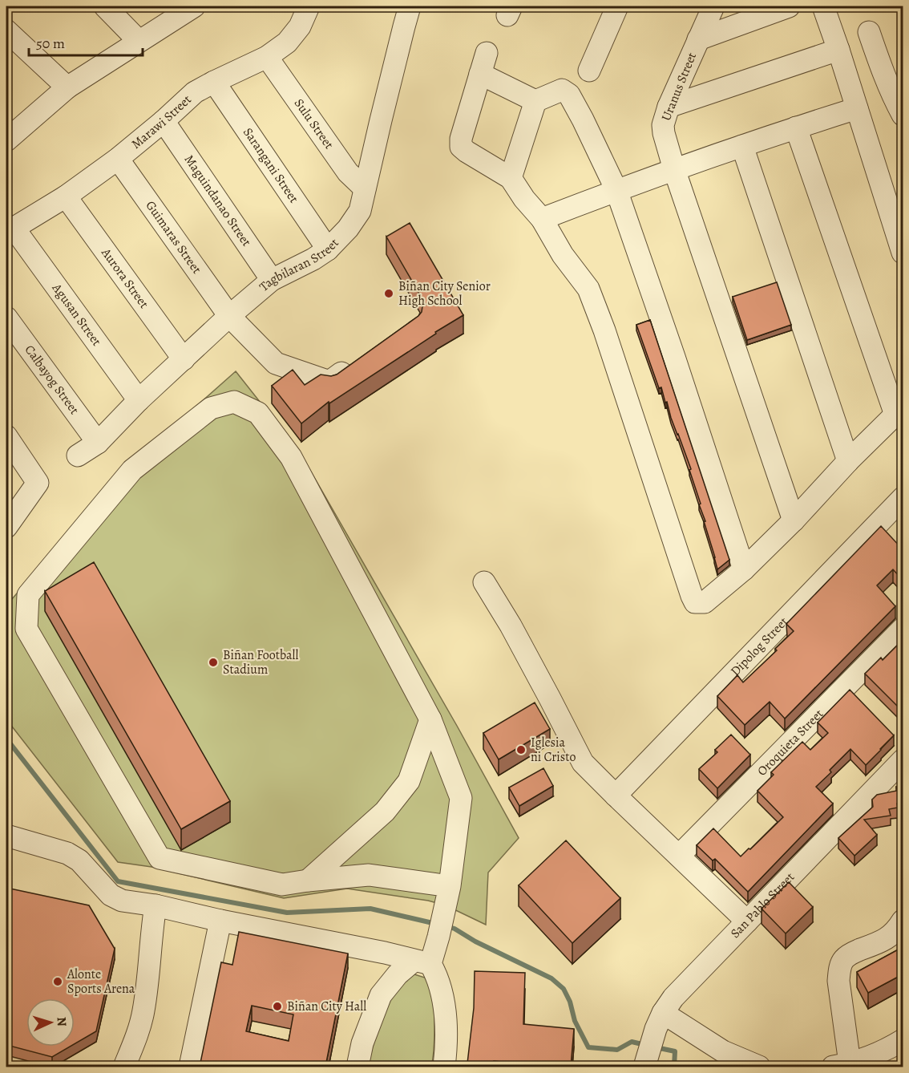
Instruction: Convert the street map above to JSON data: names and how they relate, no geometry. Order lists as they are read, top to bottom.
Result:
{
  "streets": {
    "street": [
      "Uranus Street",
      "Marawi Street",
      "Sulu Street",
      "Sarangani Street",
      "Maguindanao Street",
      "Guimaras Street",
      "Tagbilaran Street",
      "Aurora Street",
      "Agusan Street",
      "Calbayog Street",
      "Dipolog Street",
      "Oroquieta Street",
      "San Pablo Street"
    ]
  },
  "crossings": [
    ["Marawi Street", "Sulu Street"],
    ["Marawi Street", "Sarangani Street"],
    ["Marawi Street", "Maguindanao Street"],
    ["Marawi Street", "Guimaras Street"],
    ["Marawi Street", "Aurora Street"],
    ["Marawi Street", "Agusan Street"],
    ["Sulu Street", "Tagbilaran Street"],
    ["Sarangani Street", "Tagbilaran Street"],
    ["Maguindanao Street", "Tagbilaran Street"],
    ["Guimaras Street", "Tagbilaran Street"],
    ["Tagbilaran Street", "Aurora Street"],
    ["Tagbilaran Street", "Agusan Street"],
    ["Tagbilaran Street", "Calbayog Street"]
  ],
  "places": [
    "Biñan City Senior High School",
    "Biñan Football Stadium",
    "Iglesia ni Cristo",
    "Alonte Sports Arena",
    "Biñan City Hall"
  ],
  "scale_bar": "50 m",
  "north": "right"
}
